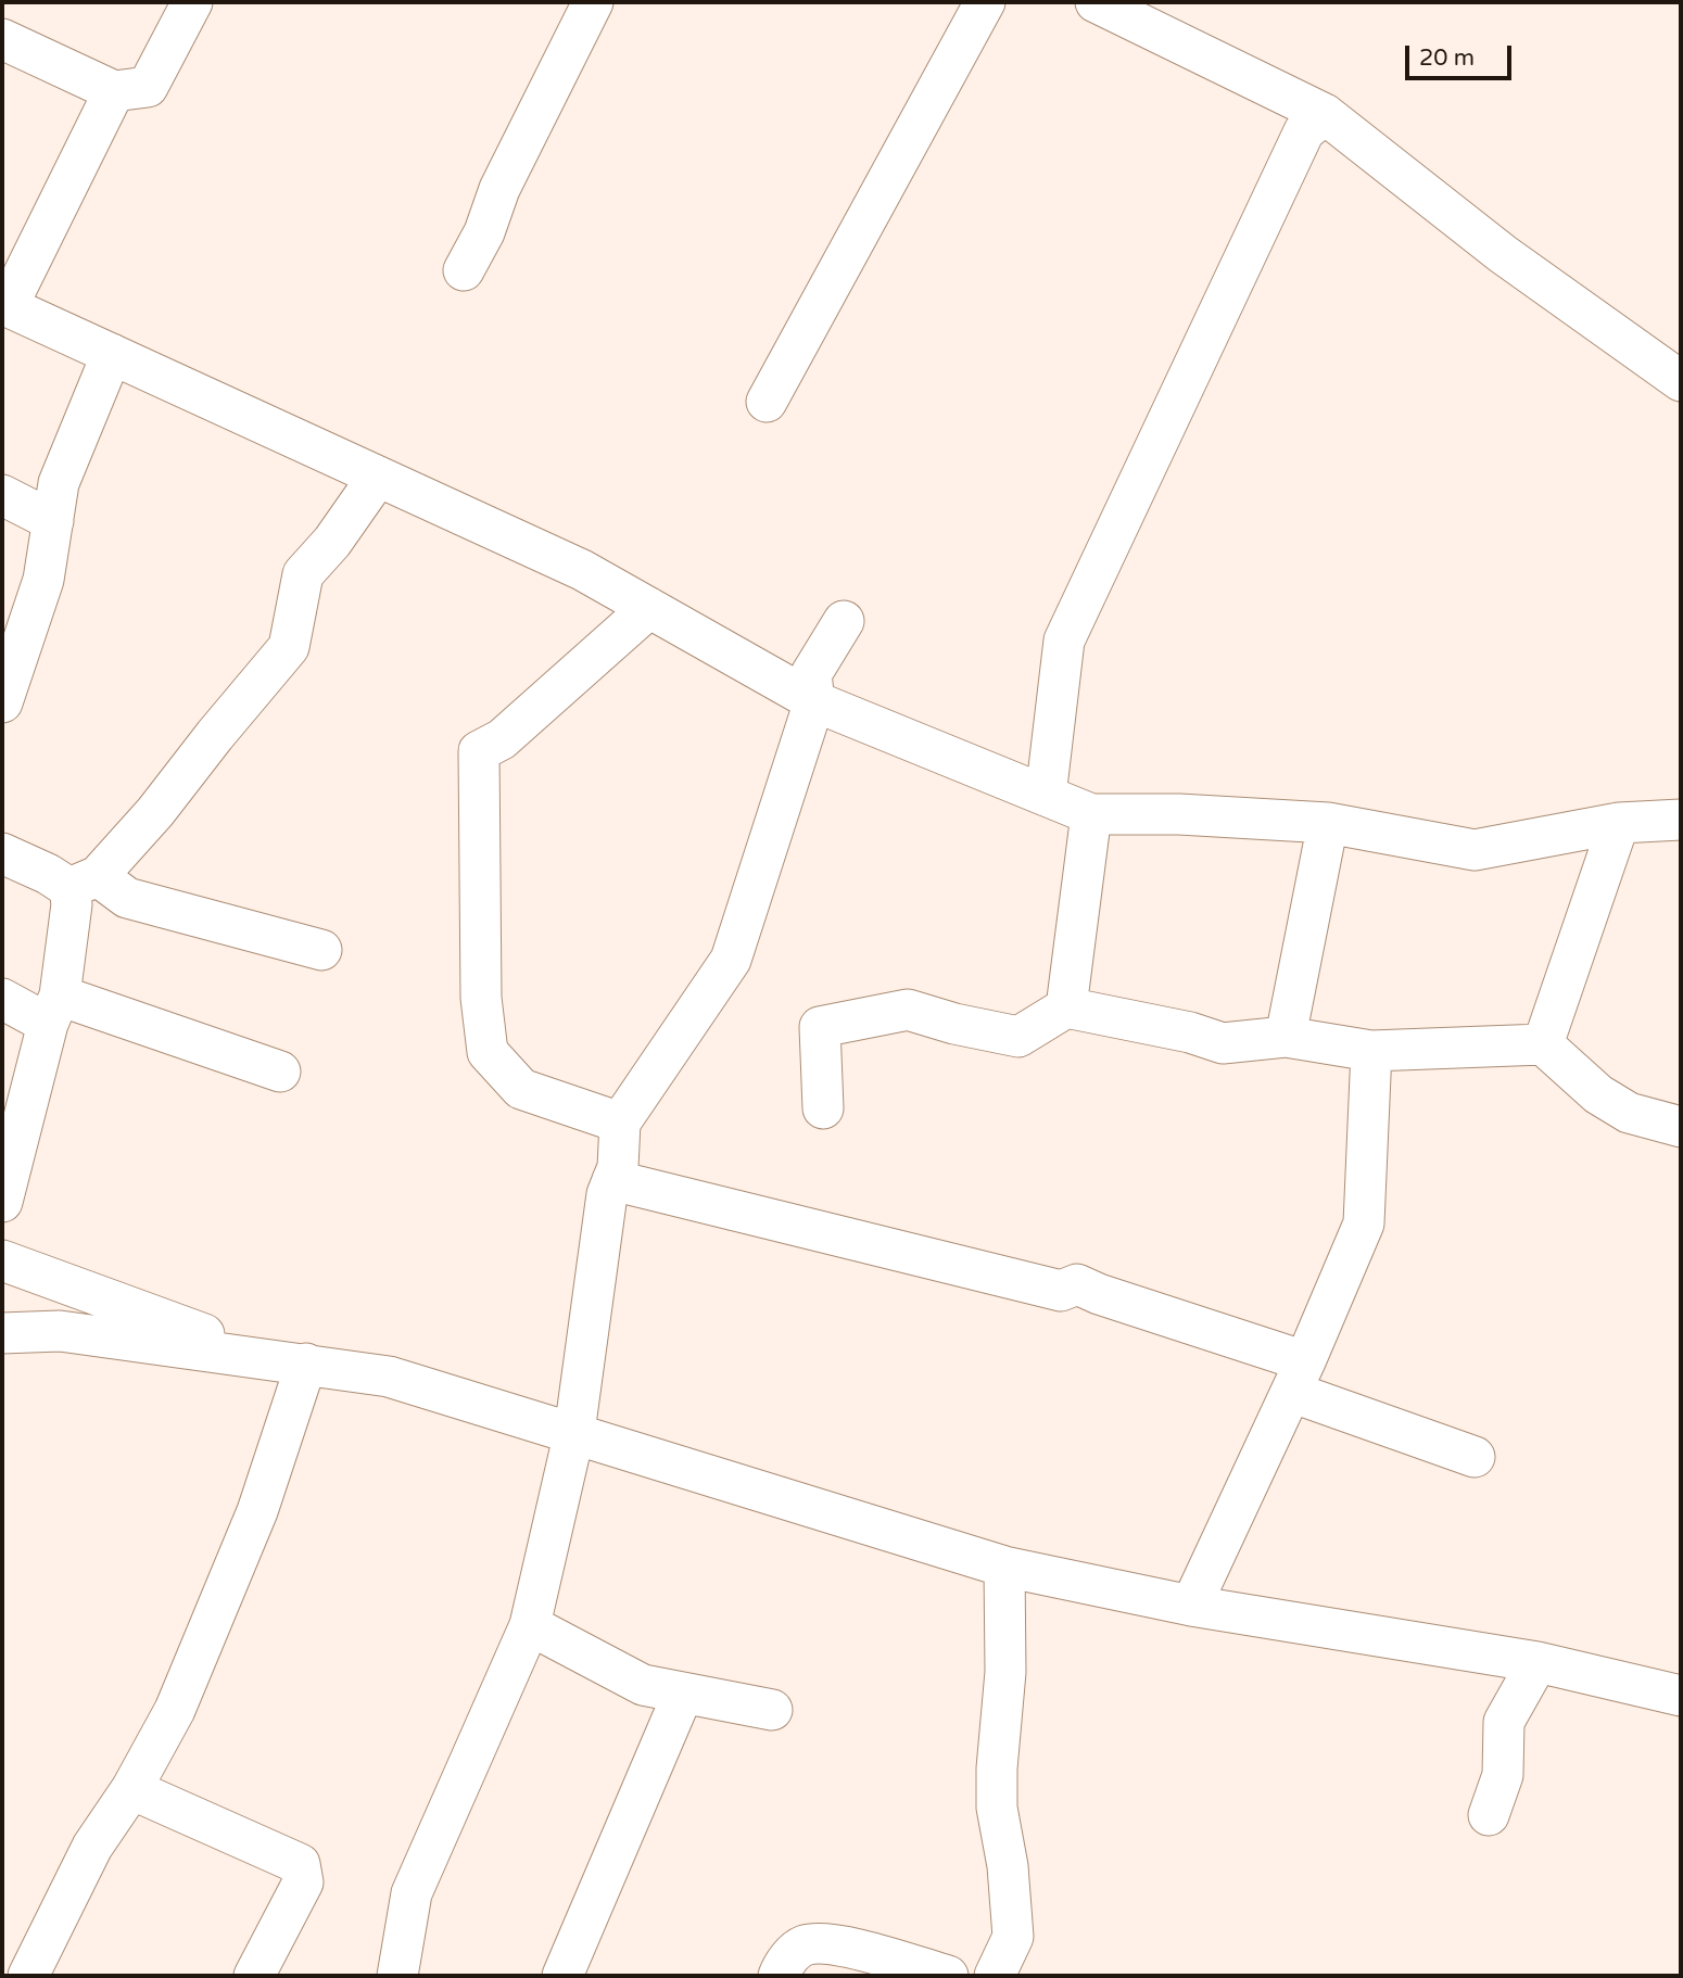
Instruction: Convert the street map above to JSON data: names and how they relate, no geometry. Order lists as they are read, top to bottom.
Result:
{
  "scale_bar": "20 m"
}
